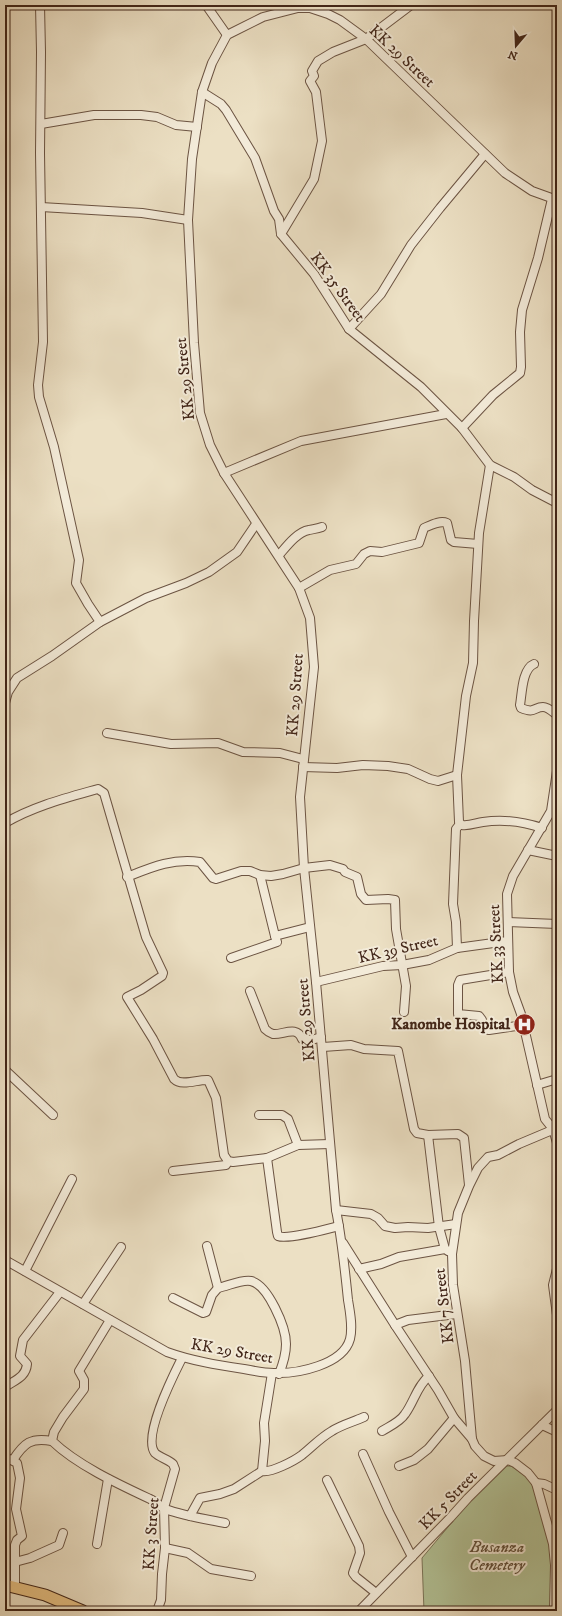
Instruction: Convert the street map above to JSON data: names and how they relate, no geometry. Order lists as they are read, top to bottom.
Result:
{
  "streets": {
    "street": [
      "KK 29 Street",
      "KK 35 Street",
      "KK 33 Street",
      "KK 39 Street",
      "KK 7 Street",
      "KK 5 Street",
      "KK 3 Street"
    ]
  },
  "crossings": [
    ["KK 29 Street", "KK 35 Street"],
    ["KK 29 Street", "KK 39 Street"],
    ["KK 29 Street", "KK 7 Street"],
    ["KK 29 Street", "KK 3 Street"],
    ["KK 33 Street", "KK 39 Street"],
    ["KK 33 Street", "KK 7 Street"],
    ["KK 7 Street", "KK 5 Street"]
  ],
  "parks": ["Busanza Cemetery"],
  "places": {
    "hospital": ["Kanombe Hospital"]
  },
  "north": "bottom"
}
